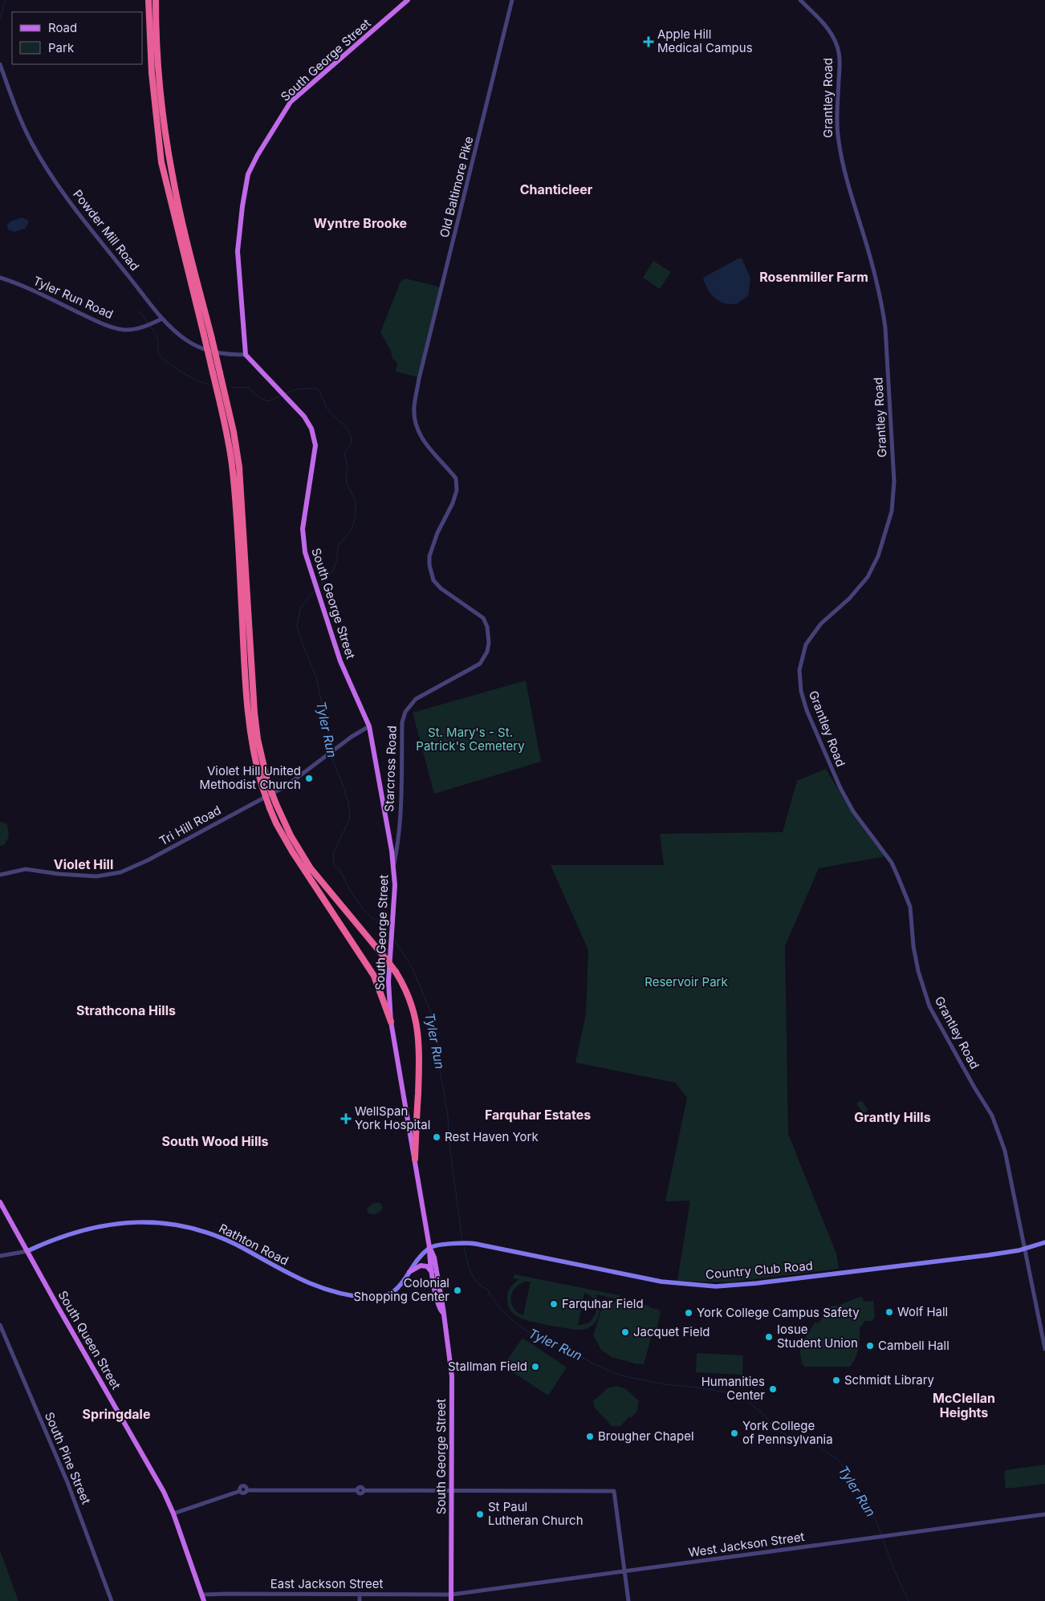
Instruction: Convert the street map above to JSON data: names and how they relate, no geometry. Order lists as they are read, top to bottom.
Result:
{
  "streets": {
    "main road": [
      "South George Street",
      "Rathton Road",
      "Country Club Road",
      "South Queen Street"
    ],
    "street": [
      "Grantley Road",
      "Old Baltimore Pike",
      "Powder Mill Road",
      "Tyler Run Road",
      "Starcross Road",
      "Tri Hill Road",
      "South Pine Street",
      "West Jackson Street",
      "East Jackson Street"
    ]
  },
  "crossings": [
    ["South George Street", "Powder Mill Road"],
    ["South George Street", "Starcross Road"],
    ["South George Street", "Tri Hill Road"],
    ["South George Street", "Rathton Road"],
    ["South George Street", "Country Club Road"],
    ["South George Street", "West Jackson Street"],
    ["South George Street", "East Jackson Street"],
    ["Grantley Road", "Country Club Road"],
    ["Old Baltimore Pike", "Starcross Road"],
    ["Powder Mill Road", "Tyler Run Road"],
    ["Rathton Road", "Country Club Road"],
    ["Rathton Road", "South Queen Street"],
    ["South Queen Street", "East Jackson Street"],
    ["West Jackson Street", "East Jackson Street"]
  ],
  "districts": [
    "Chanticleer",
    "Wyntre Brooke",
    "Rosenmiller Farm",
    "Violet Hill",
    "Strathcona Hills",
    "Farquhar Estates",
    "Grantly Hills",
    "South Wood Hills",
    "McClellan Heights",
    "Springdale"
  ],
  "water": ["Tyler Run"],
  "parks": ["St. Mary's - St. Patrick's Cemetery", "Reservoir Park"],
  "places": {
    "health": ["Apple Hill Medical Campus", "WellSpan York Hospital"],
    "other": [
      "Violet Hill United Methodist Church",
      "Rest Haven York",
      "Colonial Shopping Center",
      "Farquhar Field",
      "Wolf Hall",
      "York College Campus Safety",
      "Jacquet Field",
      "Iosue Student Union",
      "Cambell Hall",
      "Stallman Field",
      "Schmidt Library",
      "Humanities Center",
      "York College of Pennsylvania",
      "Brougher Chapel",
      "St Paul Lutheran Church"
    ]
  },
  "legend": ["Road", "Park"]
}
